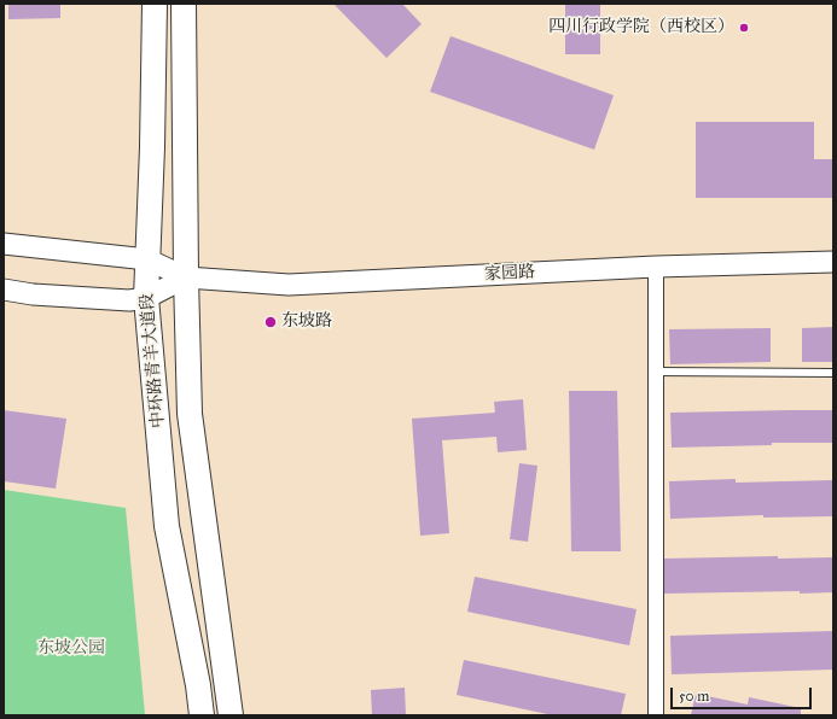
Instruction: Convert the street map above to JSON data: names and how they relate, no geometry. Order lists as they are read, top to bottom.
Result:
{
  "streets": {
    "main road": ["中环路青羊大道段"],
    "street": ["家园路"]
  },
  "crossings": [
    ["家园路", "中环路青羊大道段"]
  ],
  "parks": ["东坡公园"],
  "places": ["四川行政学院（西校区）", "东坡路"],
  "scale_bar": "50 m"
}
